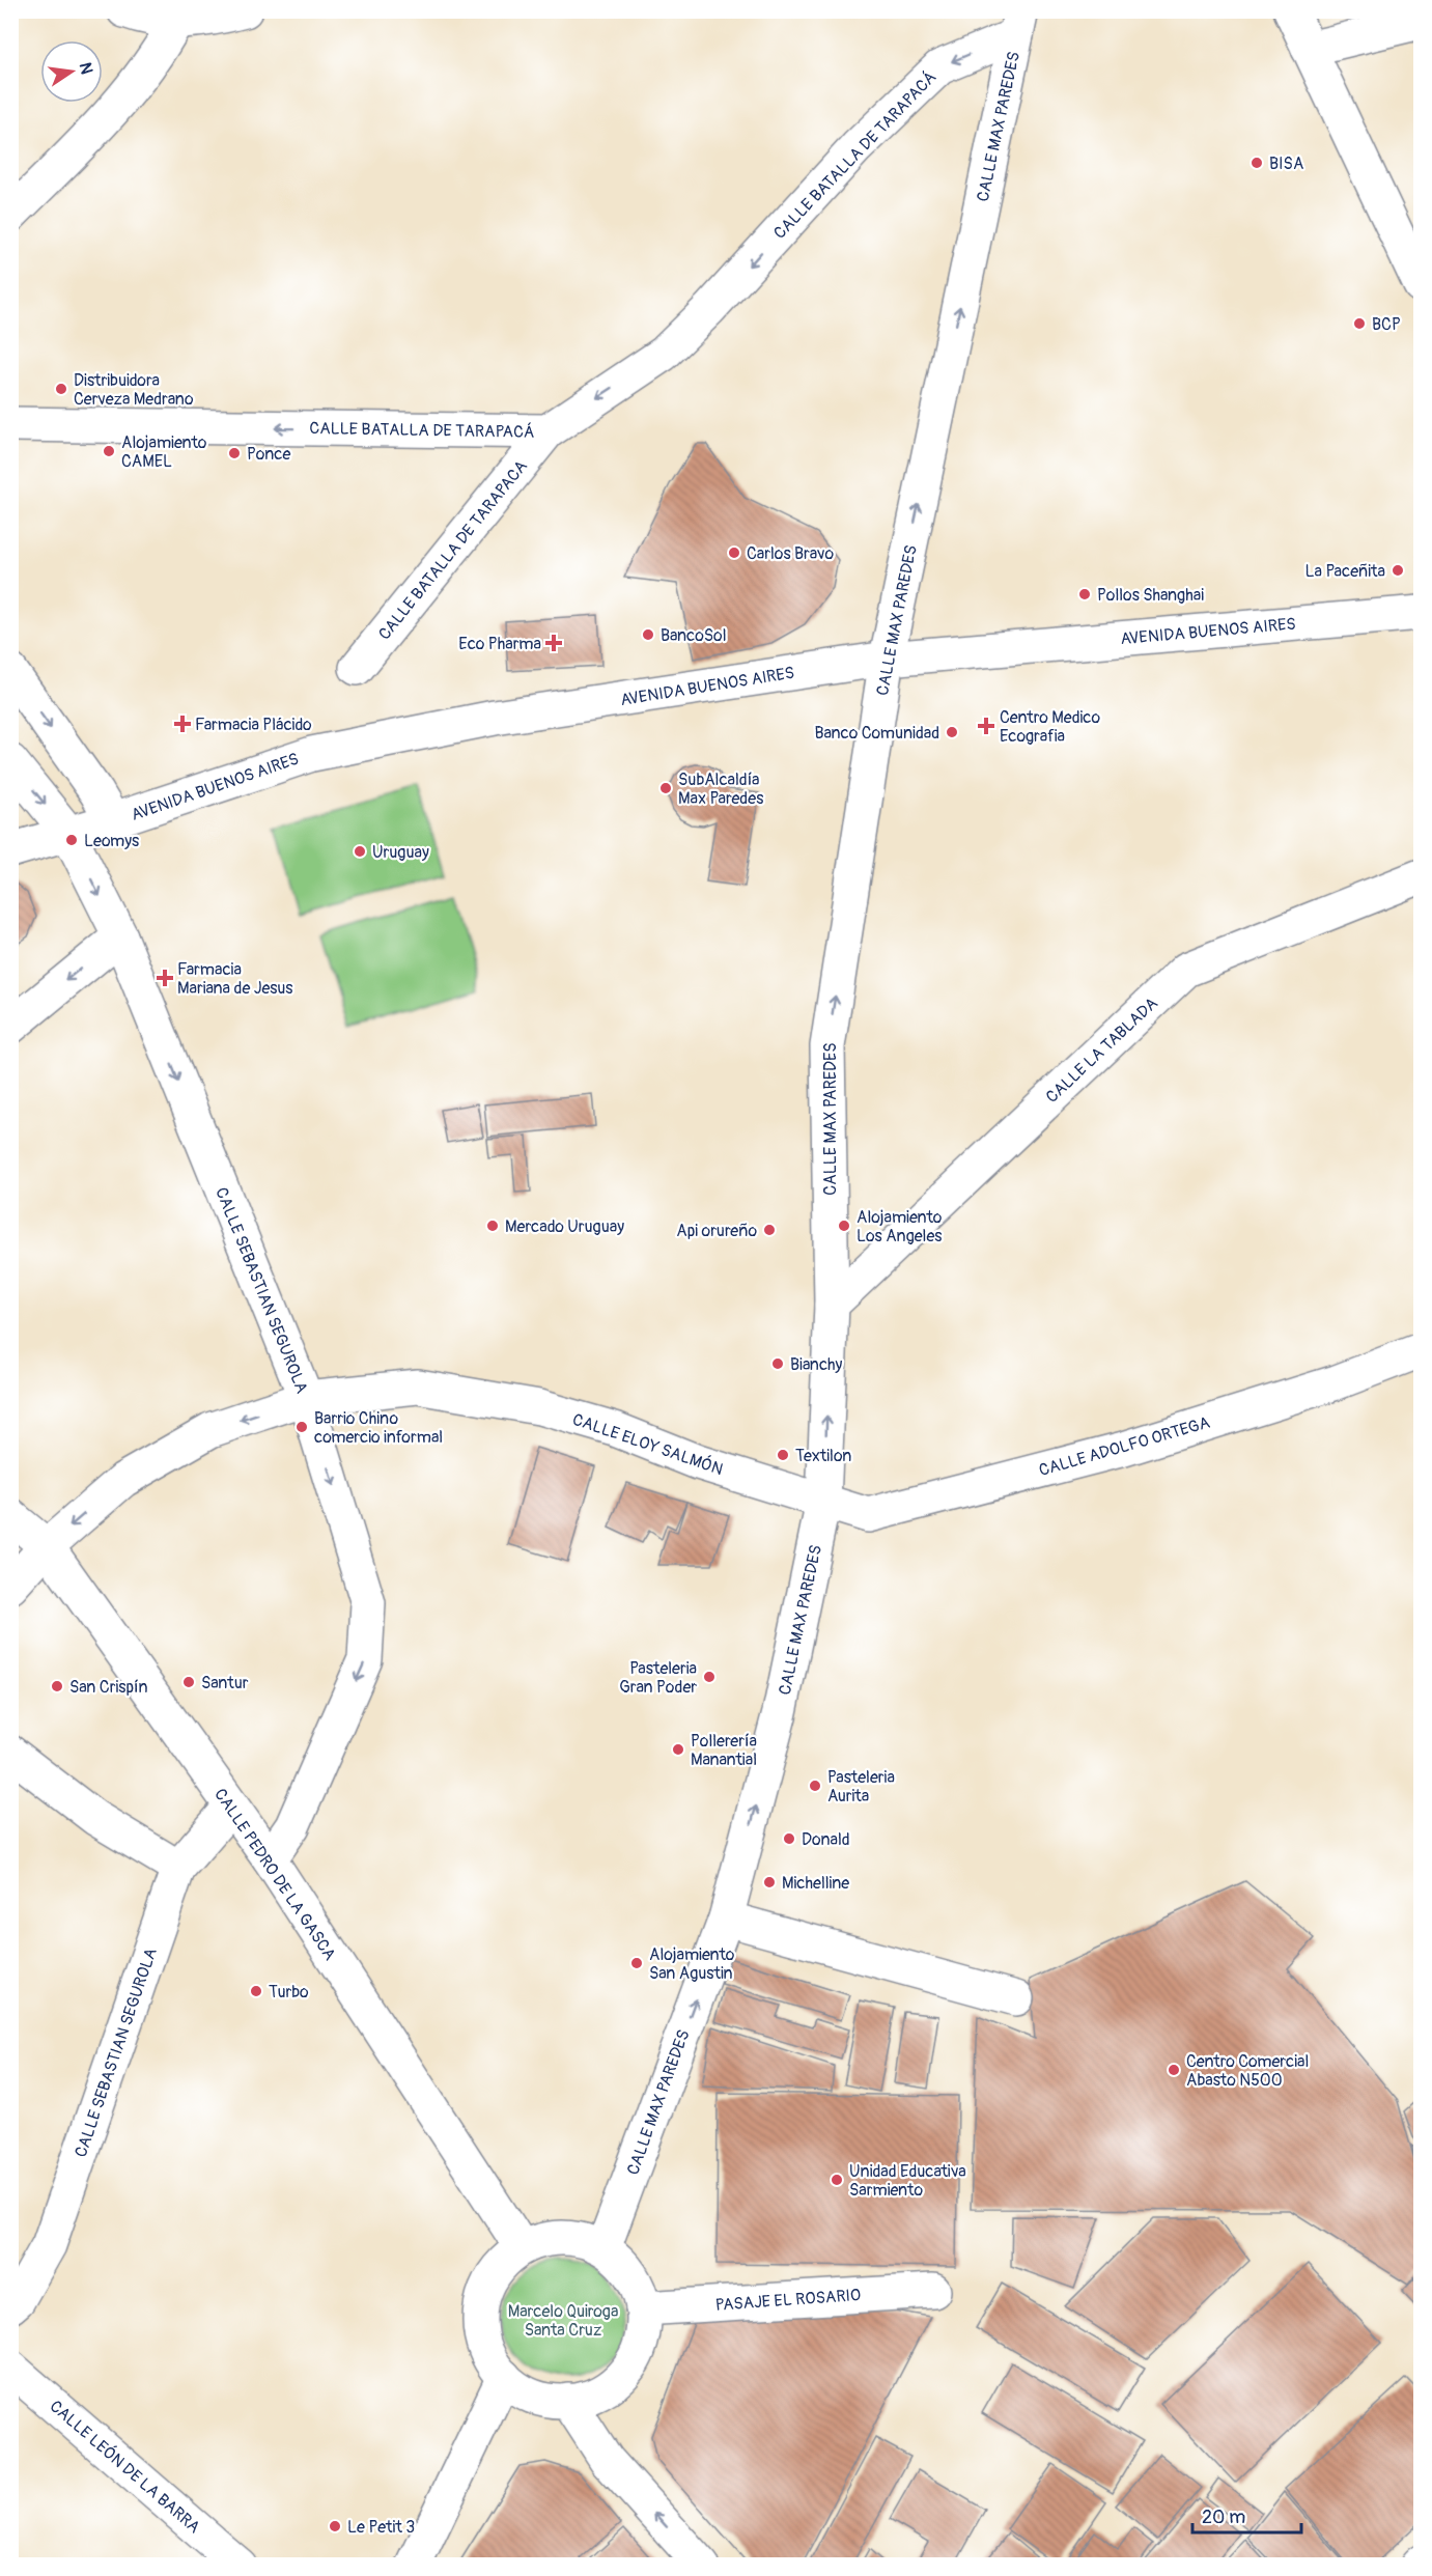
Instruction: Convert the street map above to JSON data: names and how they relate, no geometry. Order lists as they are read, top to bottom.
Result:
{
  "streets": {
    "street": [
      "CALLE MAX PAREDES",
      "CALLE BATALLA DE TARAPACÁ",
      "CALLE BATALLA DE TARAPACA",
      "AVENIDA BUENOS AIRES",
      "CALLE LA TABLADA",
      "CALLE SEBASTIAN SEGUROLA",
      "CALLE ELOY SALMÓN",
      "CALLE ADOLFO ORTEGA",
      "CALLE PEDRO DE LA GASCA",
      "PASAJE EL ROSARIO",
      "CALLE LEÓN DE LA BARRA"
    ]
  },
  "crossings": [
    ["CALLE MAX PAREDES", "CALLE BATALLA DE TARAPACÁ"],
    ["CALLE MAX PAREDES", "AVENIDA BUENOS AIRES"],
    ["CALLE MAX PAREDES", "CALLE LA TABLADA"],
    ["CALLE MAX PAREDES", "CALLE ELOY SALMÓN"],
    ["CALLE MAX PAREDES", "CALLE ADOLFO ORTEGA"],
    ["CALLE MAX PAREDES", "CALLE PEDRO DE LA GASCA"],
    ["CALLE MAX PAREDES", "PASAJE EL ROSARIO"],
    ["CALLE BATALLA DE TARAPACÁ", "CALLE BATALLA DE TARAPACA"],
    ["AVENIDA BUENOS AIRES", "CALLE SEBASTIAN SEGUROLA"],
    ["CALLE SEBASTIAN SEGUROLA", "CALLE ELOY SALMÓN"],
    ["CALLE SEBASTIAN SEGUROLA", "CALLE PEDRO DE LA GASCA"],
    ["CALLE ELOY SALMÓN", "CALLE ADOLFO ORTEGA"],
    ["CALLE ELOY SALMÓN", "CALLE PEDRO DE LA GASCA"],
    ["CALLE PEDRO DE LA GASCA", "PASAJE EL ROSARIO"]
  ],
  "one_way": ["CALLE MAX PAREDES", "CALLE BATALLA DE TARAPACÁ", "CALLE SEBASTIAN SEGUROLA"],
  "parks": ["Marcelo Quiroga Santa Cruz"],
  "places": {
    "other": [
      "BISA",
      "BCP",
      "Distribuidora Cerveza Medrano",
      "Alojamiento CAMEL",
      "Ponce",
      "Carlos Bravo",
      "La Paceñita",
      "Pollos Shanghai",
      "BancoSol",
      "Banco Comunidad",
      "SubAlcaldía Max Paredes",
      "Leomys",
      "Uruguay",
      "Mercado Uruguay",
      "Alojamiento Los Angeles",
      "Api orureño",
      "Bianchy",
      "Barrio Chino comercio informal",
      "Textilon",
      "Pasteleria Gran Poder",
      "Santur",
      "San Crispín",
      "Pollerería Manantial",
      "Pasteleria Aurita",
      "Donald",
      "Michelline",
      "Alojamiento San Agustin",
      "Turbo",
      "Centro Comercial Abasto N500",
      "Unidad Educativa Sarmiento",
      "Le Petit 3"
    ],
    "health": [
      "Eco Pharma",
      "Farmacia Plácido",
      "Centro Medico Ecografia",
      "Farmacia Mariana de Jesus"
    ]
  },
  "scale_bar": "20 m",
  "north": "right"
}
